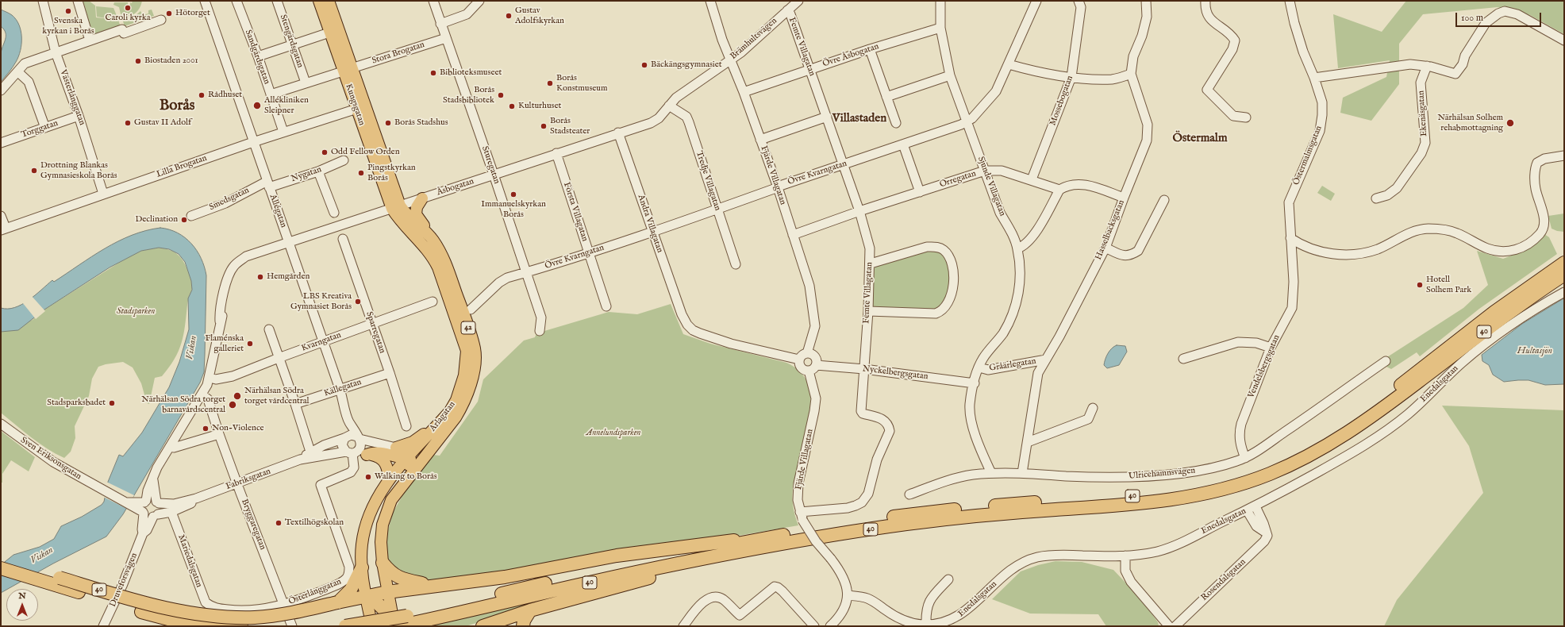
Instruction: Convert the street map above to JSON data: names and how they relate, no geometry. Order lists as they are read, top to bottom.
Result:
{
  "streets": {
    "highway": ["40"],
    "main road": ["Kungsgatan", "42", "Arlagatan"],
    "street": [
      "Brämhultsvägen",
      "Stengärdsgatan",
      "Femte Villagatan",
      "Stora Brogatan",
      "Övre Åsbogatan",
      "Sandgärdsgatan",
      "Västerlånggatan",
      "Mossebogatan",
      "Ekenäsgatan",
      "Torggatan",
      "Östermalmsgatan",
      "Sturegatan",
      "Lilla Brogatan",
      "Övre Kvarngatan",
      "Nygatan",
      "Fjärde Villagatan",
      "Orregatan",
      "Tredje Villagatan",
      "Sjunde Villagatan",
      "Åsbogatan",
      "Smedsgatan",
      "Allégatan",
      "Första Villagatan",
      "Andra Villagatan",
      "Hasselbacksgatan",
      "Sparregatan",
      "Kvarngatan",
      "Gråärlegatan",
      "Vendelsbergsgatan",
      "Nyckelbergsgatan",
      "Enedalsgatan",
      "Källegatan",
      "Sven Eriksonsgatan",
      "Ulricehamnsvägen",
      "Fabriksgatan",
      "Bryggaregatan",
      "Mariedalsgatan",
      "Druveforsvägen",
      "Rosendalsgatan",
      "Österlånggatan"
    ]
  },
  "crossings": [
    ["Brämhultsvägen", "Femte Villagatan"],
    ["Brämhultsvägen", "Fjärde Villagatan"],
    ["Brämhultsvägen", "Tredje Villagatan"],
    ["Brämhultsvägen", "Åsbogatan"],
    ["Stengärdsgatan", "Stora Brogatan"],
    ["Femte Villagatan", "Övre Åsbogatan"],
    ["Femte Villagatan", "Övre Kvarngatan"],
    ["Femte Villagatan", "Fjärde Villagatan"],
    ["Femte Villagatan", "Orregatan"],
    ["Femte Villagatan", "Nyckelbergsgatan"],
    ["Stora Brogatan", "Sandgärdsgatan"],
    ["Stora Brogatan", "Kungsgatan"],
    ["Stora Brogatan", "Sturegatan"],
    ["Övre Åsbogatan", "Fjärde Villagatan"],
    ["Övre Åsbogatan", "Sjunde Villagatan"],
    ["Sandgärdsgatan", "Lilla Brogatan"],
    ["Västerlånggatan", "Torggatan"],
    ["Västerlånggatan", "Lilla Brogatan"],
    ["Mossebogatan", "Orregatan"],
    ["Kungsgatan", "Lilla Brogatan"],
    ["Kungsgatan", "Åsbogatan"],
    ["Kungsgatan", "Arlagatan"],
    ["Östermalmsgatan", "Vendelsbergsgatan"],
    ["Sturegatan", "Övre Kvarngatan"],
    ["Sturegatan", "Åsbogatan"],
    ["Lilla Brogatan", "Allégatan"],
    ["Övre Kvarngatan", "Fjärde Villagatan"],
    ["Övre Kvarngatan", "Tredje Villagatan"],
    ["Övre Kvarngatan", "Sjunde Villagatan"],
    ["Övre Kvarngatan", "Första Villagatan"],
    ["Övre Kvarngatan", "Andra Villagatan"],
    ["Nygatan", "Smedsgatan"],
    ["Nygatan", "Allégatan"],
    ["Fjärde Villagatan", "Orregatan"],
    ["Fjärde Villagatan", "Andra Villagatan"],
    ["Fjärde Villagatan", "Nyckelbergsgatan"],
    ["Fjärde Villagatan", "Enedalsgatan"],
    ["Orregatan", "Sjunde Villagatan"],
    ["Tredje Villagatan", "Åsbogatan"],
    ["Sjunde Villagatan", "Gråärlegatan"],
    ["Sjunde Villagatan", "Nyckelbergsgatan"],
    ["Sjunde Villagatan", "Ulricehamnsvägen"],
    ["Åsbogatan", "Allégatan"],
    ["Åsbogatan", "Första Villagatan"],
    ["Åsbogatan", "Andra Villagatan"],
    ["Åsbogatan", "Kvarngatan"],
    ["Åsbogatan", "Arlagatan"],
    ["Smedsgatan", "Allégatan"],
    ["Allégatan", "Kvarngatan"],
    ["Allégatan", "Källegatan"],
    ["Allégatan", "Fabriksgatan"],
    ["Allégatan", "Österlånggatan"],
    ["Andra Villagatan", "Nyckelbergsgatan"],
    ["Hasselbacksgatan", "Gråärlegatan"],
    ["Hasselbacksgatan", "Ulricehamnsvägen"],
    ["40", "Arlagatan"],
    ["Sparregatan", "Kvarngatan"],
    ["Sparregatan", "Källegatan"],
    ["Vendelsbergsgatan", "Ulricehamnsvägen"],
    ["Fabriksgatan", "Bryggaregatan"],
    ["Fabriksgatan", "Mariedalsgatan"],
    ["Fabriksgatan", "Druveforsvägen"],
    ["Fabriksgatan", "Österlånggatan"],
    ["Bryggaregatan", "Mariedalsgatan"],
    ["Bryggaregatan", "Österlånggatan"]
  ],
  "districts": ["Borås", "Villastaden", "Östermalm"],
  "water": ["Viskan", "Hultasjön"],
  "parks": ["Stadsparken", "Annelundsparken"],
  "places": [
    "Caroli kyrka",
    "Svenska kyrkan i Borås",
    "Hötorget",
    "Gustav Adolfskyrkan",
    "Biostaden 2001",
    "Bäckängsgymnasiet",
    "Biblioteksmuseet",
    "Borås Konstmuseum",
    "Rådhuset",
    "Borås Stadsbibliotek",
    "Allékliniken Sleipner",
    "Kulturhuset",
    "Gustav II Adolf",
    "Borås Stadshus",
    "Närhälsan Solhem rehabmottagning",
    "Borås Stadsteater",
    "Odd Fellow Orden",
    "Drottning Blankas Gymnasieskola Borås",
    "Pingstkyrkan Borås",
    "Immanuelskyrkan Borås",
    "Declination",
    "Hemgården",
    "Hotell Solhem Park",
    "LBS Kreativa Gymnasiet Borås",
    "Flaménska galleriet",
    "Närhälsan Södra torget vårdcentral",
    "Stadsparksbadet",
    "Närhälsan Södra torget barnavårdscentral",
    "Non-Violence",
    "Walking to Borås",
    "Textilhögskolan"
  ],
  "scale_bar": "100 m",
  "north": "top"
}
